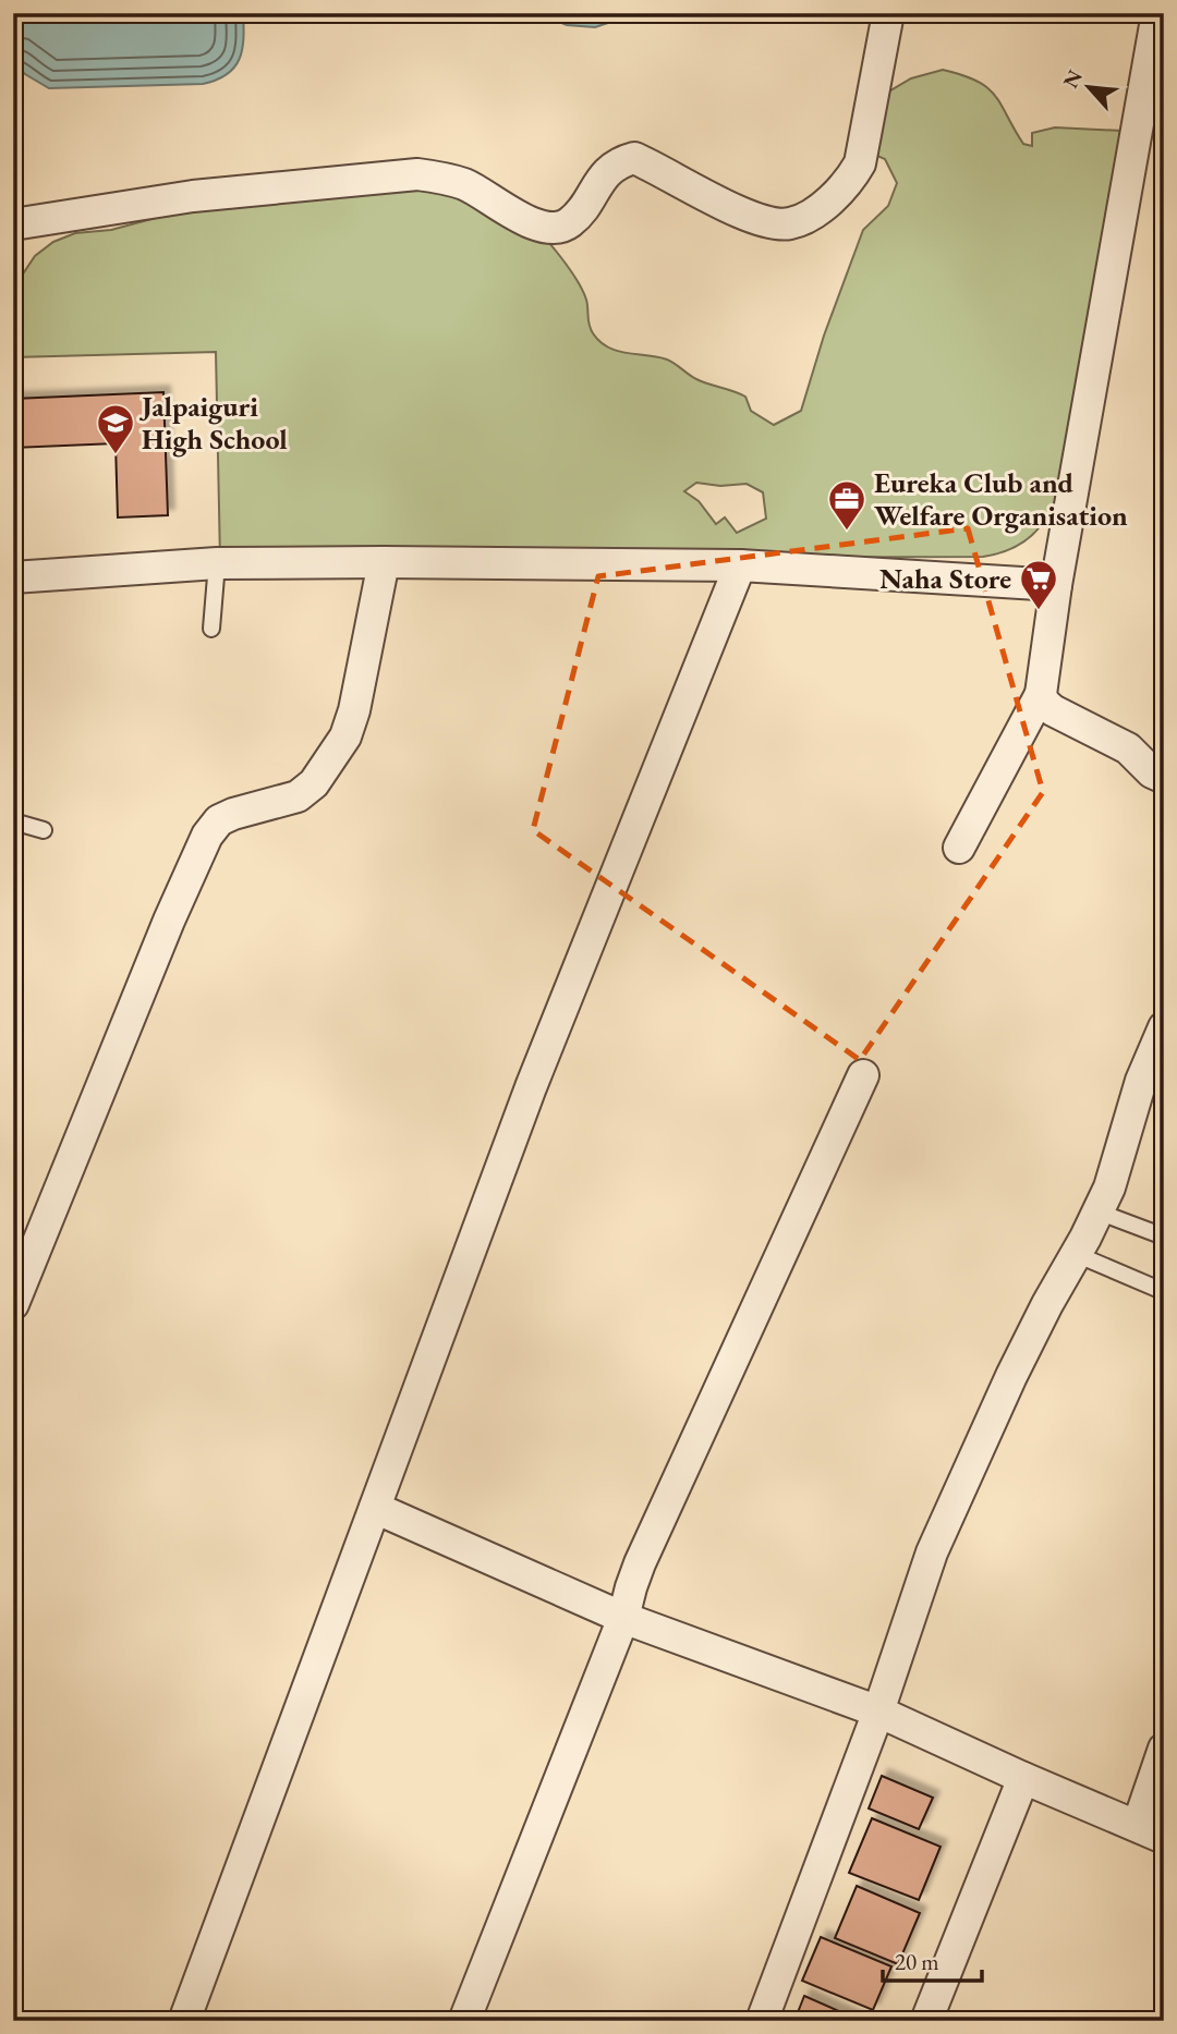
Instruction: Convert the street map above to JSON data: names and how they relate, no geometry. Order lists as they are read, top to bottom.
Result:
{
  "places": {
    "school or university": ["Jalpaiguri High School"],
    "office": ["Eureka Club and Welfare Organisation"],
    "supermarket": ["Naha Store"]
  },
  "scale_bar": "20 m",
  "north": "top left"
}
